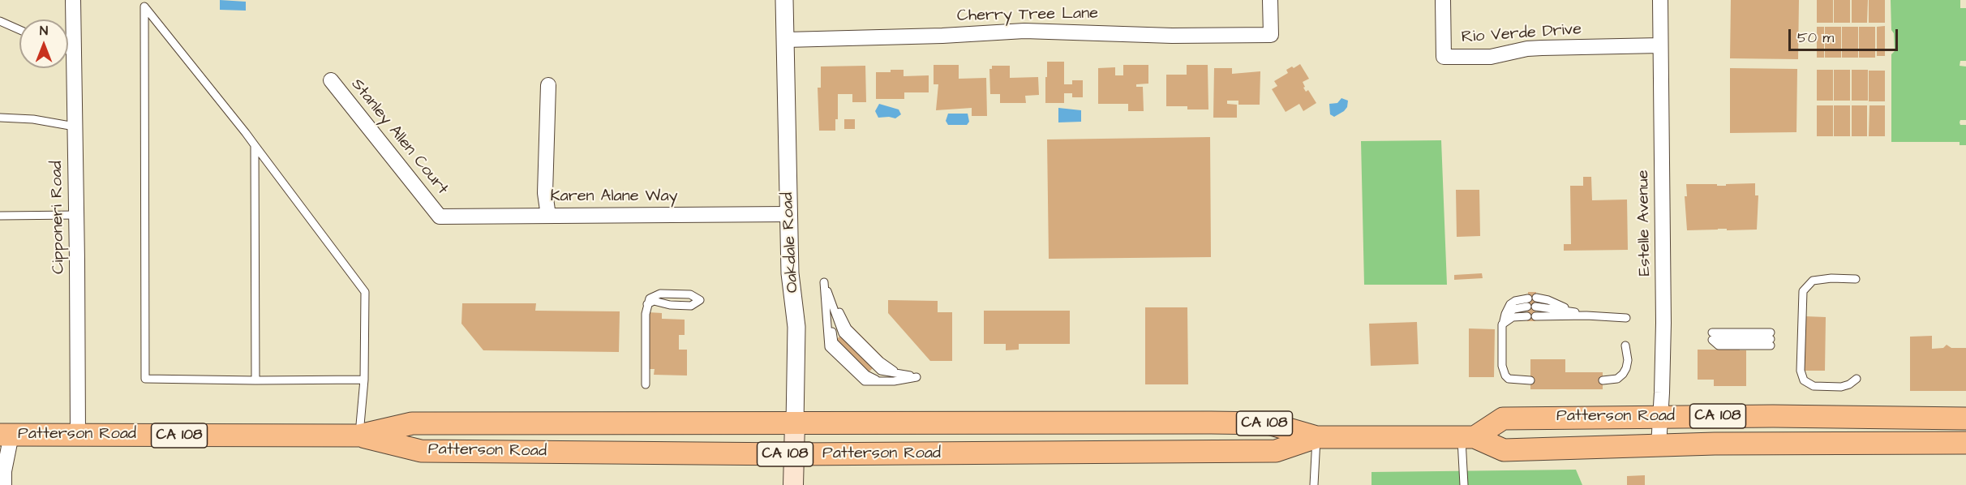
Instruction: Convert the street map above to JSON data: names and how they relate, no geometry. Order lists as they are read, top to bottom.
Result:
{
  "streets": {
    "main road": ["Oakdale Road", "CA 108", "Patterson Road"],
    "street": [
      "Cherry Tree Lane",
      "Rio Verde Drive",
      "Stanley Allen Court",
      "Karen Alane Way",
      "Cipponeri Road",
      "Estelle Avenue"
    ]
  },
  "crossings": [
    ["Cherry Tree Lane", "Oakdale Road"],
    ["Rio Verde Drive", "Estelle Avenue"],
    ["Stanley Allen Court", "Karen Alane Way"],
    ["Karen Alane Way", "Oakdale Road"],
    ["Cipponeri Road", "Patterson Road"],
    ["Estelle Avenue", "Patterson Road"],
    ["Oakdale Road", "Patterson Road"]
  ],
  "scale_bar": "50 m",
  "north": "top"
}
